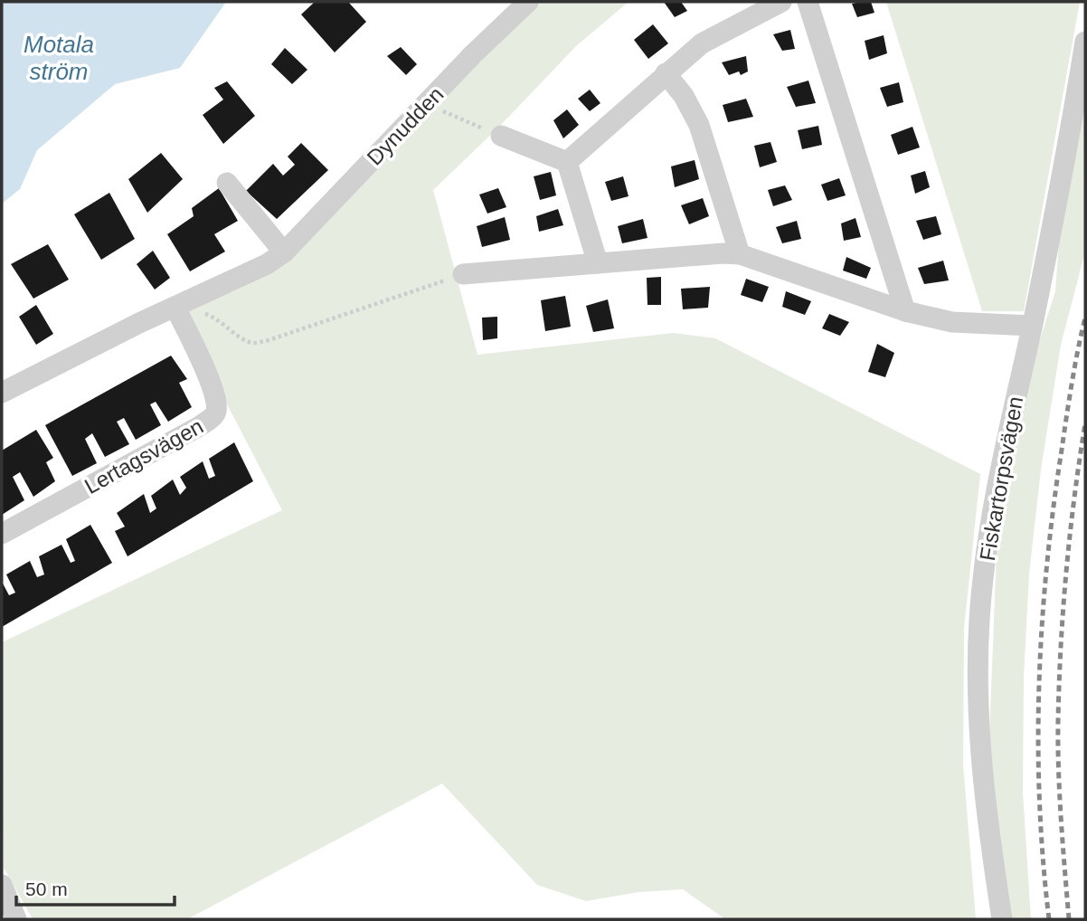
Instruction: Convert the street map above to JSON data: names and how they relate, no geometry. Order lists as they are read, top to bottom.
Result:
{
  "streets": {
    "street": ["Dynudden", "Lertagsvägen", "Fiskartorpsvägen"]
  },
  "crossings": [
    ["Dynudden", "Lertagsvägen"]
  ],
  "water": ["Motala ström"],
  "scale_bar": "50 m"
}
